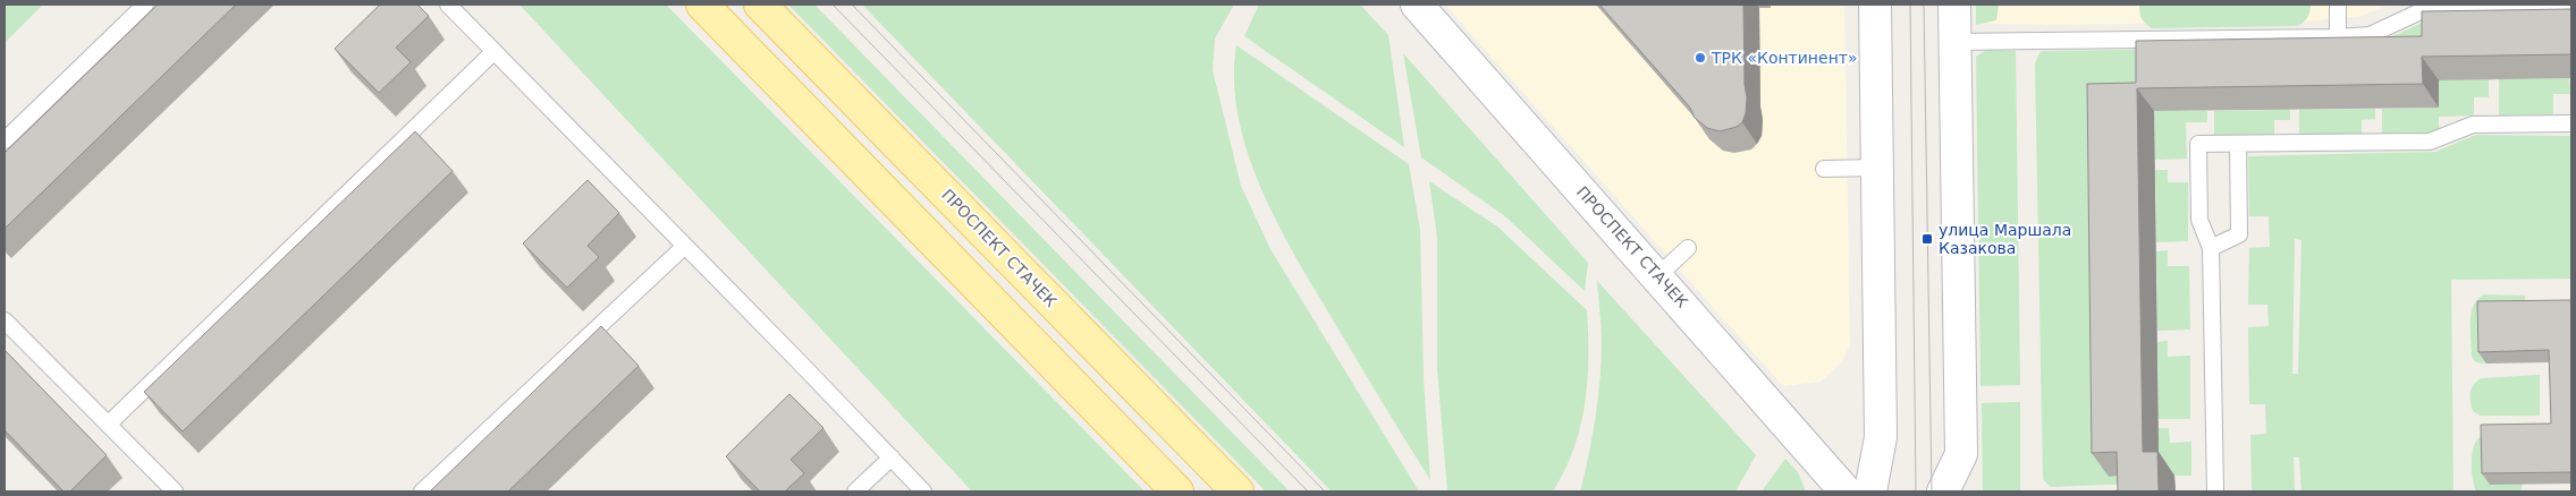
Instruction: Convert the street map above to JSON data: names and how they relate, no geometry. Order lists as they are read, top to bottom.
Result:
{
  "streets": {
    "main road": ["ПРОСПЕКТ СТАЧЕК"]
  },
  "places": {
    "other": ["ТРК «Континент»"],
    "transit": ["улица Маршала Казакова"]
  }
}
